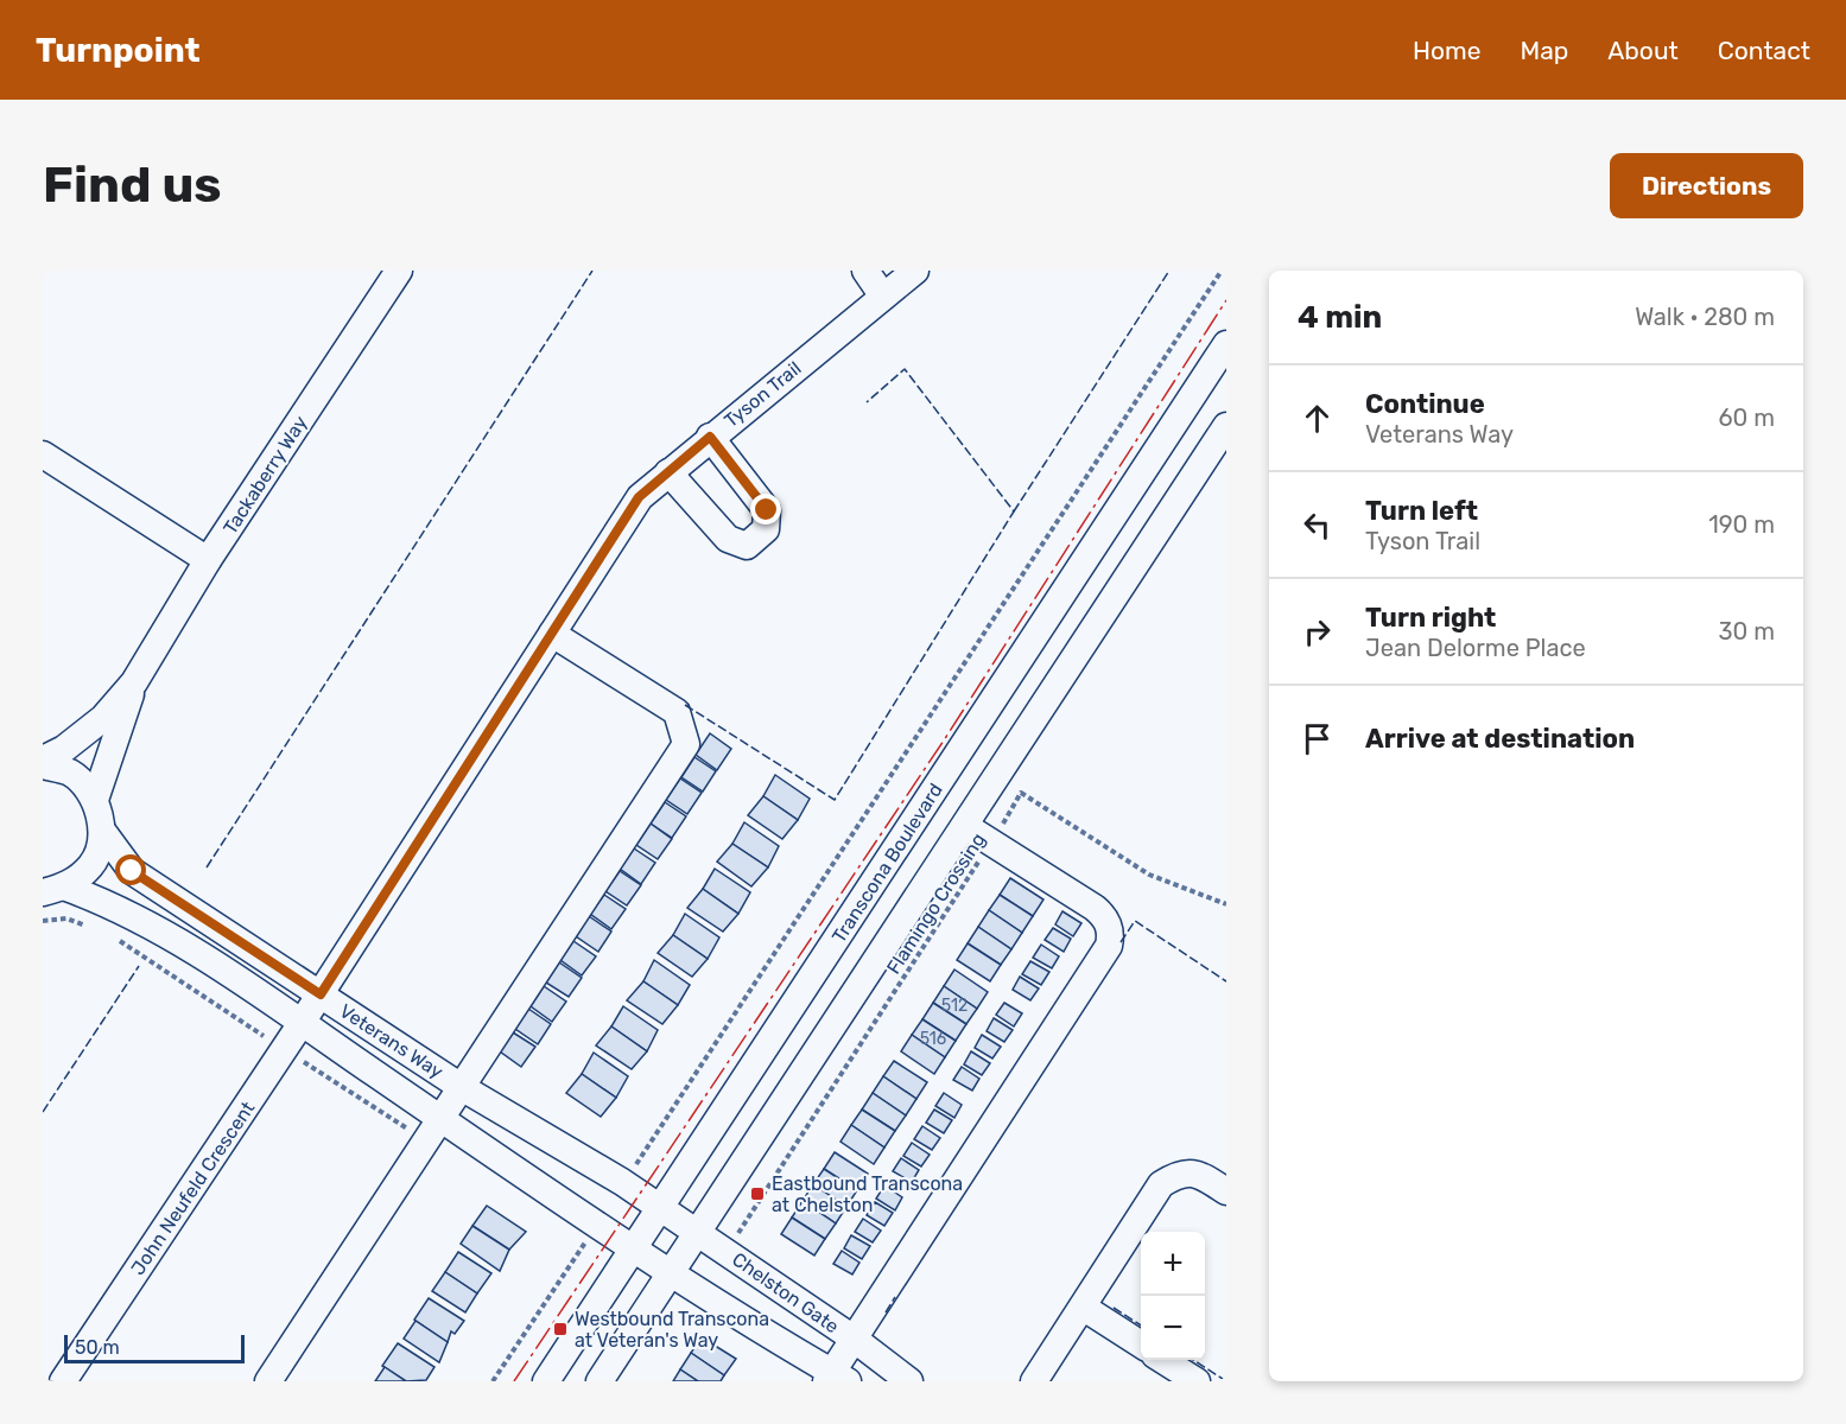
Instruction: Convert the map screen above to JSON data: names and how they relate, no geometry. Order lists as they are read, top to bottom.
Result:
{
  "streets": {
    "street": [
      "Tyson Trail",
      "Tackaberry Way",
      "Transcona Boulevard",
      "Veterans Way",
      "John Neufeld Crescent",
      "Chelston Gate"
    ],
    "path": ["Flamingo Crossing"]
  },
  "crossings": [
    ["Tyson Trail", "Veterans Way"],
    ["Tyson Trail", "John Neufeld Crescent"],
    ["Transcona Boulevard", "Veterans Way"],
    ["Transcona Boulevard", "Chelston Gate"],
    ["Veterans Way", "John Neufeld Crescent"],
    ["Veterans Way", "Chelston Gate"]
  ],
  "places": {
    "transit": ["Eastbound Transcona at Chelston", "Westbound Transcona at Veteran's Way"]
  },
  "house_numbers": ["512", "516"],
  "scale_bar": "50 m",
  "page": {
    "header": "Turnpoint",
    "nav": [
      "Home",
      "Map",
      "About",
      "Contact"
    ],
    "buttons": "Directions",
    "title": "Find us",
    "heading": ["4 min", "Walk · 280 m"],
    "list": [
      ["Continue", "Veterans Way", "60 m"],
      ["Turn left", "Tyson Trail", "190 m"],
      ["Turn right", "Jean Delorme Place", "30 m"],
      "Arrive at destination"
    ],
    "map_buttons": ["+", "−"],
    "scale": "50 m"
  }
}
